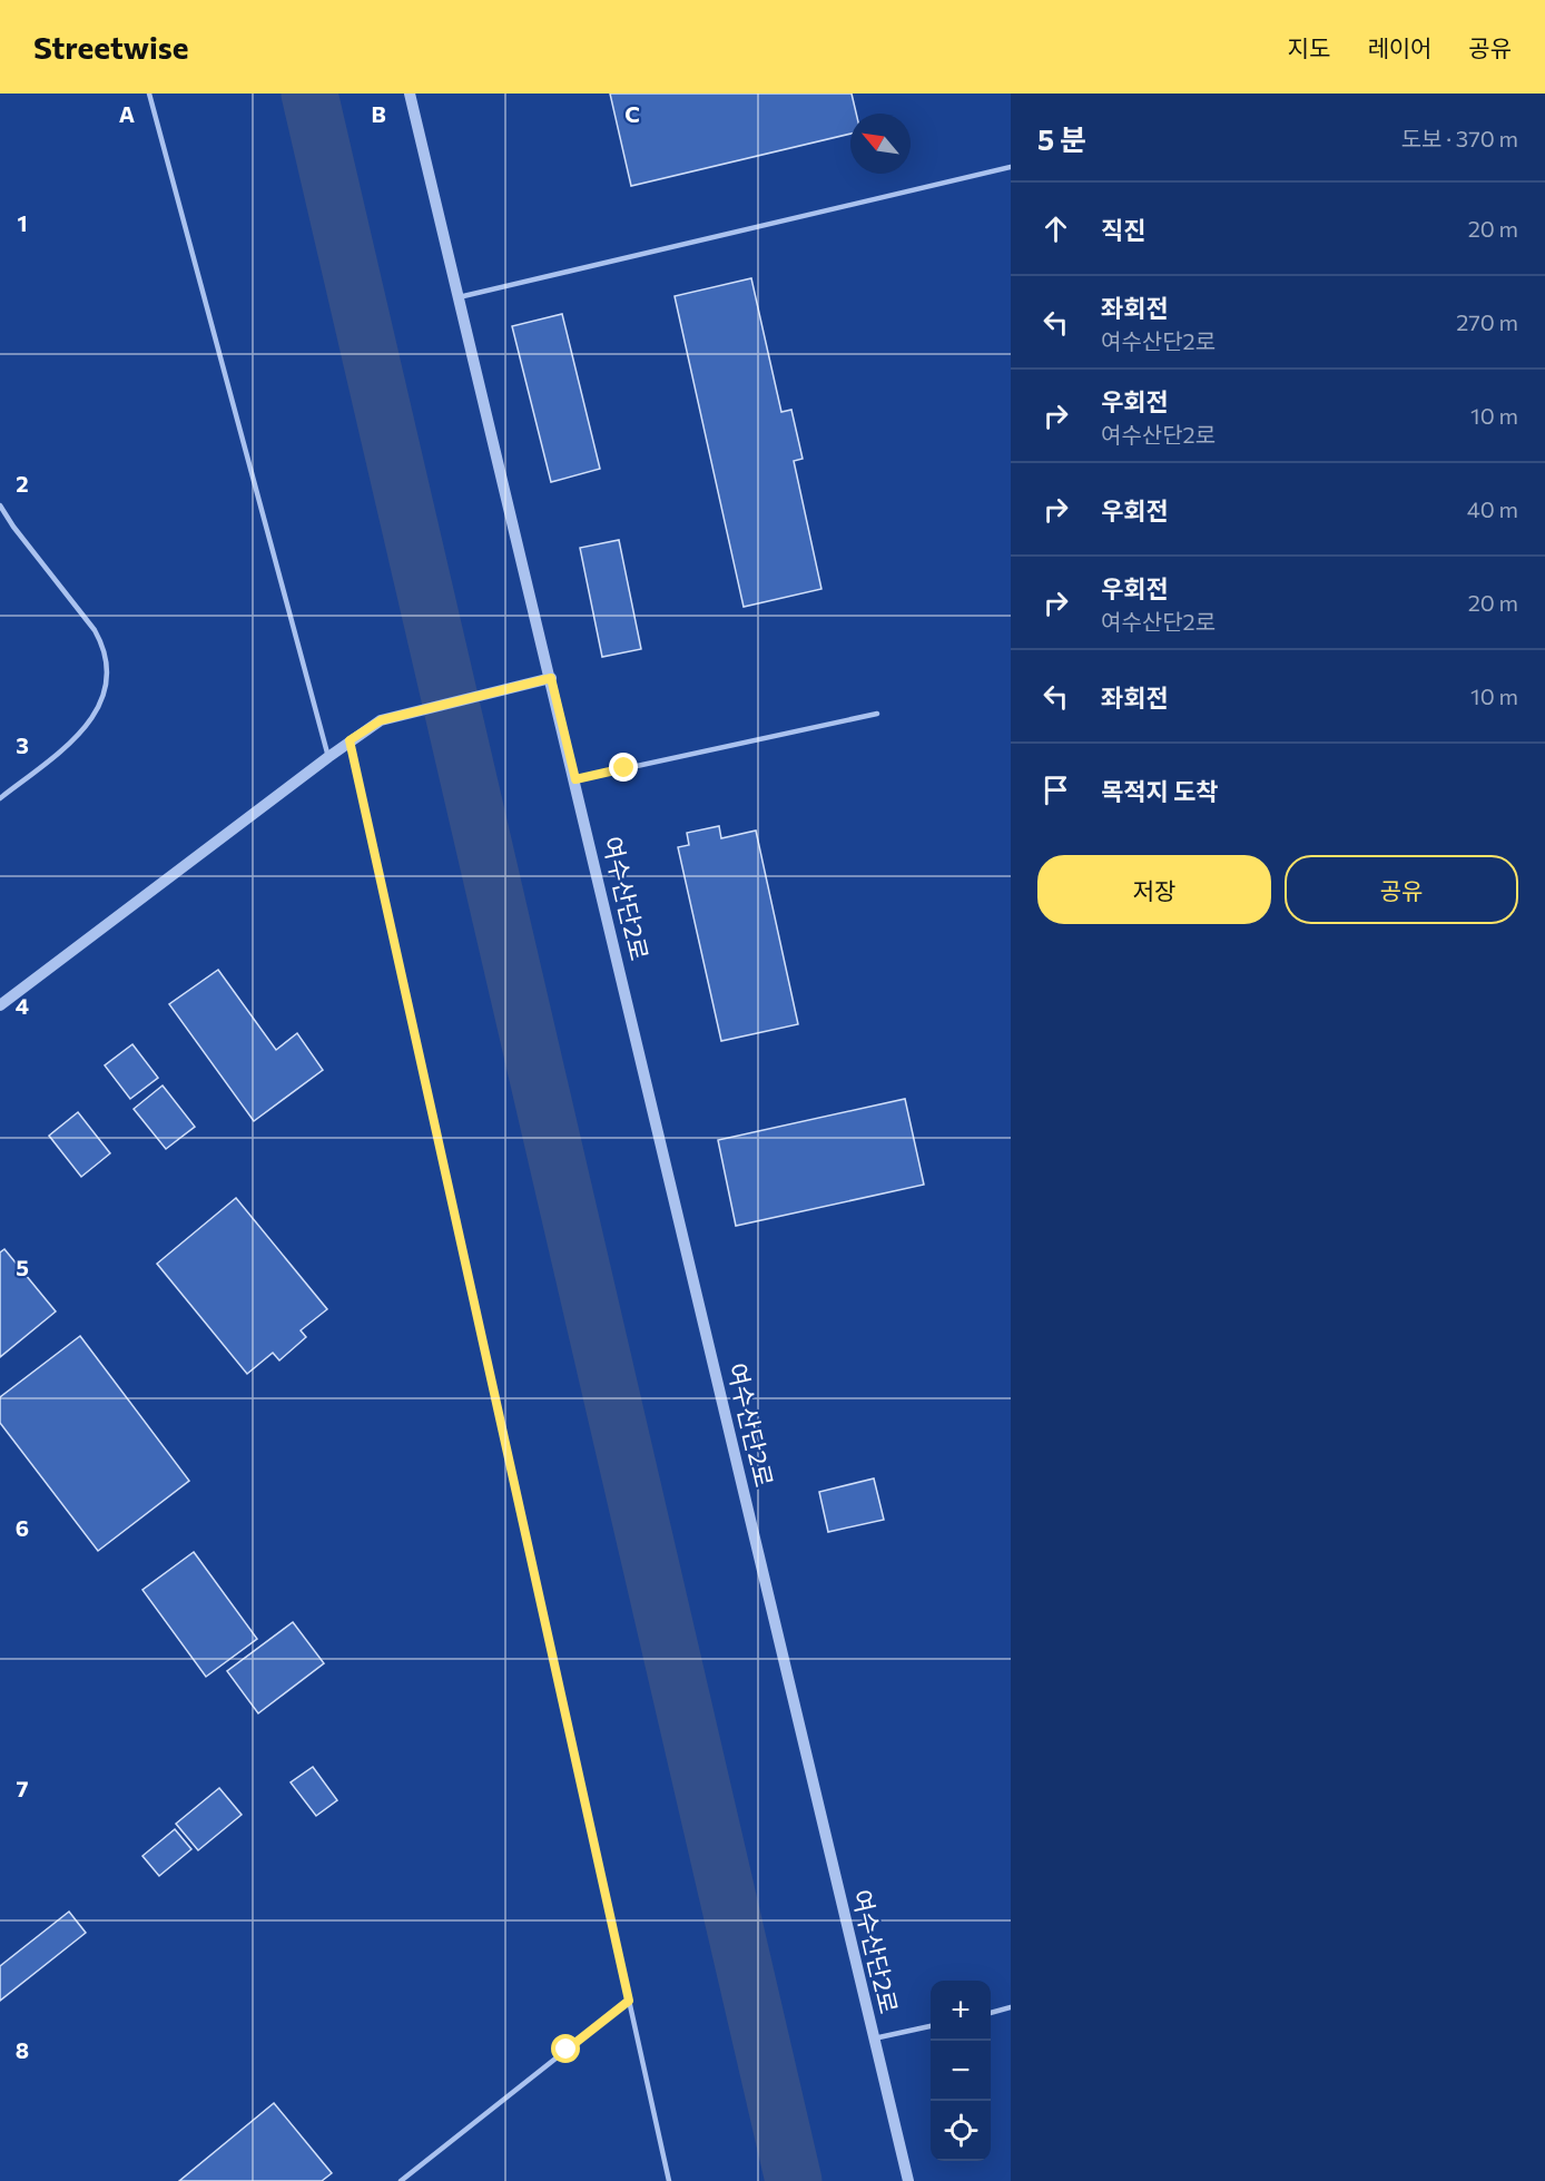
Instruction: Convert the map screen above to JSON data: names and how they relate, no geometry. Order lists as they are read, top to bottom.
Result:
{
  "streets": {
    "street": ["여수산단2로"]
  },
  "north": "top left",
  "page": {
    "header": "Streetwise",
    "nav": ["지도", "레이어", "공유"],
    "heading": ["5 분", "도보 · 370 m"],
    "list": [
      ["직진", "20 m"],
      ["좌회전", "여수산단2로", "270 m"],
      ["우회전", "여수산단2로", "10 m"],
      ["우회전", "40 m"],
      ["우회전", "여수산단2로", "20 m"],
      ["좌회전", "10 m"],
      "목적지 도착"
    ],
    "buttons": ["저장", "공유"],
    "map_buttons": ["+", "−"]
  },
  "grid": {
    "columns": ["A", "B", "C"],
    "rows": [
      "1",
      "2",
      "3",
      "4",
      "5",
      "6",
      "7",
      "8"
    ]
  }
}
